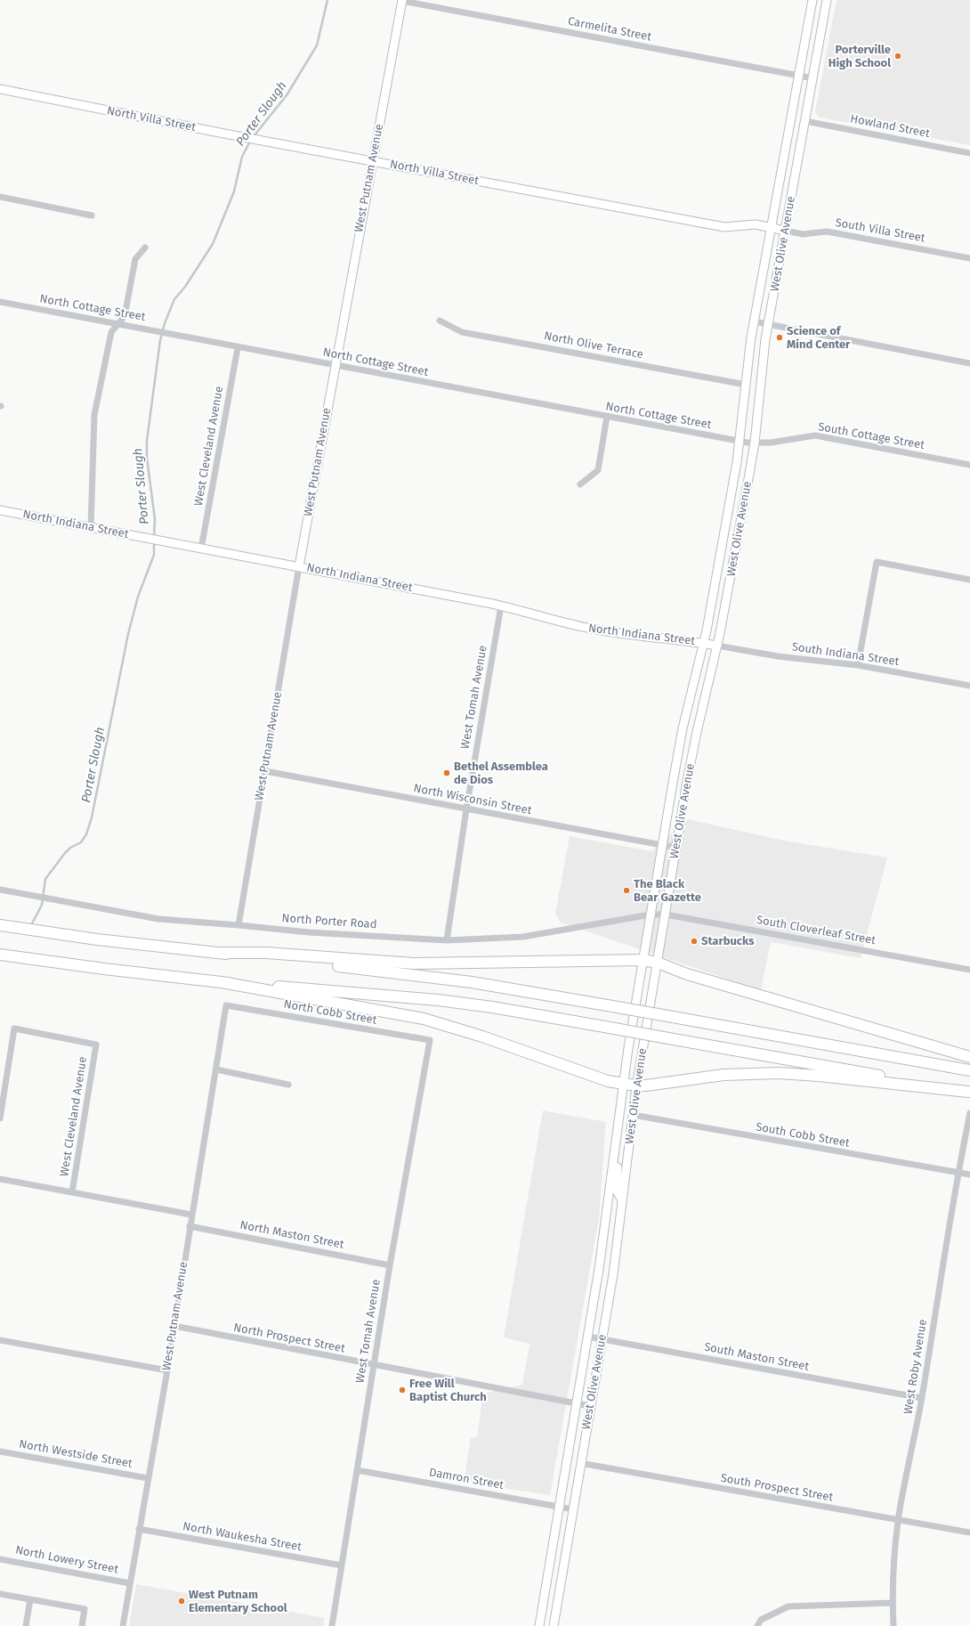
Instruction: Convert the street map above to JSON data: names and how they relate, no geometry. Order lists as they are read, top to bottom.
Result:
{
  "streets": {
    "main road": [
      "North Villa Street",
      "West Putnam Avenue",
      "West Olive Avenue",
      "North Indiana Street"
    ],
    "street": [
      "Carmelita Street",
      "Howland Street",
      "South Villa Street",
      "North Cottage Street",
      "North Olive Terrace",
      "South Cottage Street",
      "West Cleveland Avenue",
      "South Indiana Street",
      "West Tomah Avenue",
      "North Wisconsin Street",
      "North Porter Road",
      "South Cloverleaf Street",
      "North Cobb Street",
      "South Cobb Street",
      "North Maston Street",
      "North Prospect Street",
      "South Maston Street",
      "West Roby Avenue",
      "North Westside Street",
      "Damron Street",
      "South Prospect Street",
      "North Waukesha Street",
      "North Lowery Street"
    ]
  },
  "crossings": [
    ["Carmelita Street", "West Putnam Avenue"],
    ["Carmelita Street", "West Olive Avenue"],
    ["North Villa Street", "West Putnam Avenue"],
    ["North Villa Street", "South Villa Street"],
    ["North Villa Street", "West Olive Avenue"],
    ["Howland Street", "West Olive Avenue"],
    ["West Putnam Avenue", "North Cottage Street"],
    ["West Putnam Avenue", "North Indiana Street"],
    ["West Putnam Avenue", "North Wisconsin Street"],
    ["West Putnam Avenue", "North Porter Road"],
    ["West Putnam Avenue", "North Cobb Street"],
    ["West Putnam Avenue", "North Maston Street"],
    ["West Putnam Avenue", "North Prospect Street"],
    ["West Putnam Avenue", "North Westside Street"],
    ["West Putnam Avenue", "North Waukesha Street"],
    ["West Putnam Avenue", "North Lowery Street"],
    ["South Villa Street", "West Olive Avenue"],
    ["West Olive Avenue", "North Cottage Street"],
    ["West Olive Avenue", "North Olive Terrace"],
    ["West Olive Avenue", "South Cottage Street"],
    ["West Olive Avenue", "North Indiana Street"],
    ["West Olive Avenue", "South Indiana Street"],
    ["West Olive Avenue", "North Wisconsin Street"],
    ["West Olive Avenue", "North Porter Road"],
    ["West Olive Avenue", "South Cloverleaf Street"],
    ["West Olive Avenue", "South Cobb Street"],
    ["West Olive Avenue", "North Prospect Street"],
    ["West Olive Avenue", "South Maston Street"],
    ["West Olive Avenue", "Damron Street"],
    ["West Olive Avenue", "South Prospect Street"],
    ["North Cottage Street", "South Cottage Street"],
    ["North Cottage Street", "West Cleveland Avenue"],
    ["West Cleveland Avenue", "North Indiana Street"],
    ["North Indiana Street", "South Indiana Street"],
    ["North Indiana Street", "West Tomah Avenue"],
    ["West Tomah Avenue", "North Wisconsin Street"],
    ["West Tomah Avenue", "North Porter Road"],
    ["West Tomah Avenue", "North Cobb Street"],
    ["West Tomah Avenue", "North Maston Street"],
    ["West Tomah Avenue", "North Prospect Street"],
    ["West Tomah Avenue", "Damron Street"],
    ["West Tomah Avenue", "North Waukesha Street"],
    ["North Porter Road", "South Cloverleaf Street"],
    ["South Cobb Street", "West Roby Avenue"],
    ["South Maston Street", "West Roby Avenue"],
    ["West Roby Avenue", "South Prospect Street"]
  ],
  "water": ["Porter Slough"],
  "places": [
    "Porterville High School",
    "Science of Mind Center",
    "Bethel Assemblea de Dios",
    "The Black Bear Gazette",
    "Starbucks",
    "Free Will Baptist Church",
    "West Putnam Elementary School"
  ]
}
